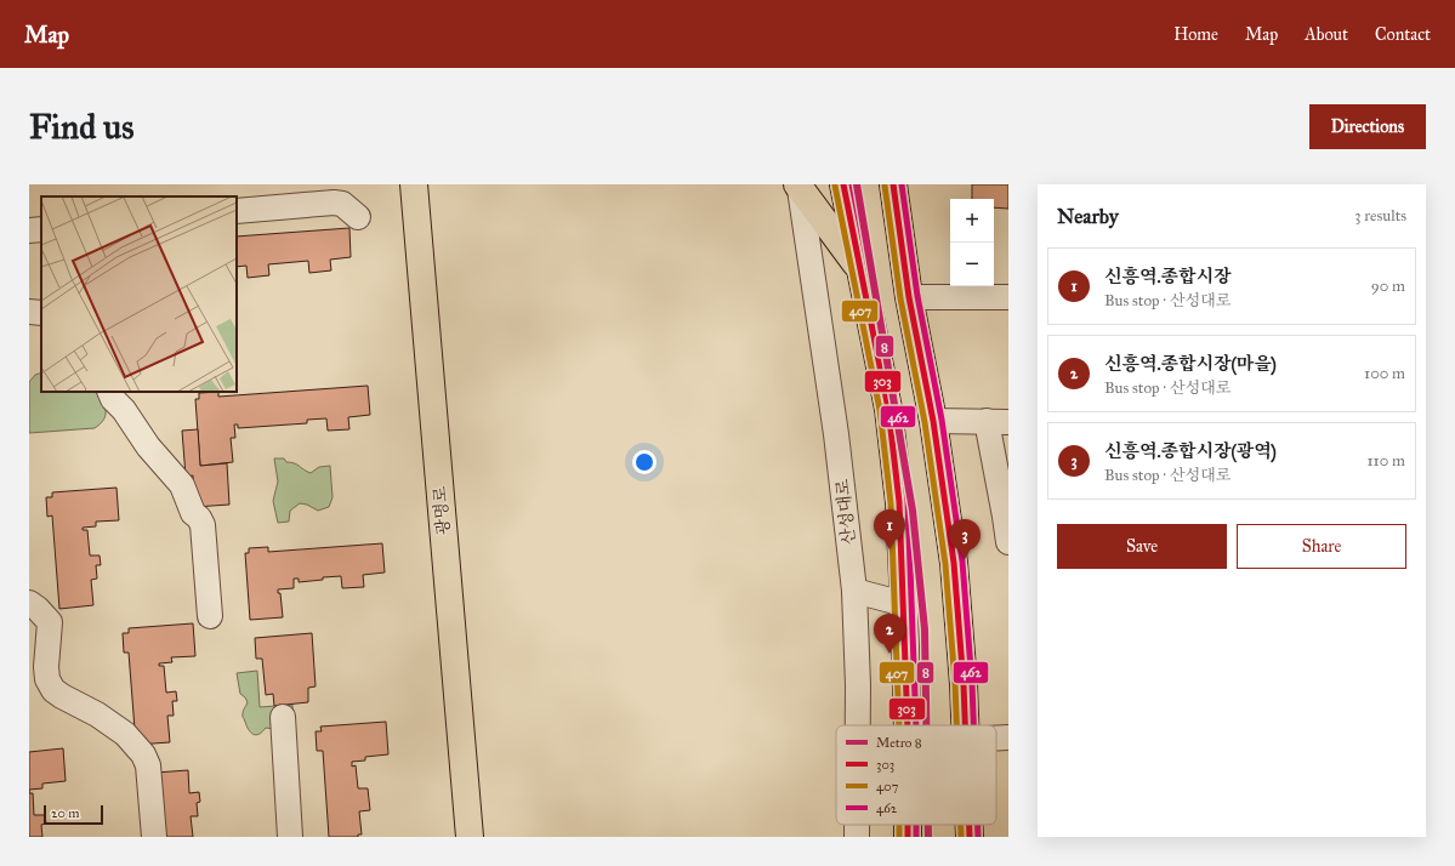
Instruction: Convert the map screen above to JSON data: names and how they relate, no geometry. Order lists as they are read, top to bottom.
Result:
{
  "streets": {
    "main road": ["광명로"],
    "street": ["산성대로"]
  },
  "lines": [
    "metro line 8",
    "transit line 303",
    "transit line 462",
    "transit line 407"
  ],
  "legend": [
    "Metro 8",
    "303",
    "407",
    "462"
  ],
  "scale_bar": "20 m",
  "page": {
    "header": "Map",
    "nav": [
      "Home",
      "Map",
      "About",
      "Contact"
    ],
    "buttons": [
      "Directions",
      ["Save", "Share"]
    ],
    "title": "Find us",
    "heading": ["Nearby", "3 results"],
    "map_buttons": ["+", "−"],
    "list": [
      {
        "mark": "1",
        "name": "신흥역.종합시장",
        "note": "Bus stop · 산성대로",
        "value": "90 m"
      },
      {
        "mark": "2",
        "name": "신흥역.종합시장(마을)",
        "note": "Bus stop · 산성대로",
        "value": "100 m"
      },
      {
        "mark": "3",
        "name": "신흥역.종합시장(광역)",
        "note": "Bus stop · 산성대로",
        "value": "110 m"
      }
    ],
    "pins": ["1", "3", "2"],
    "scale": "20 m"
  }
}
